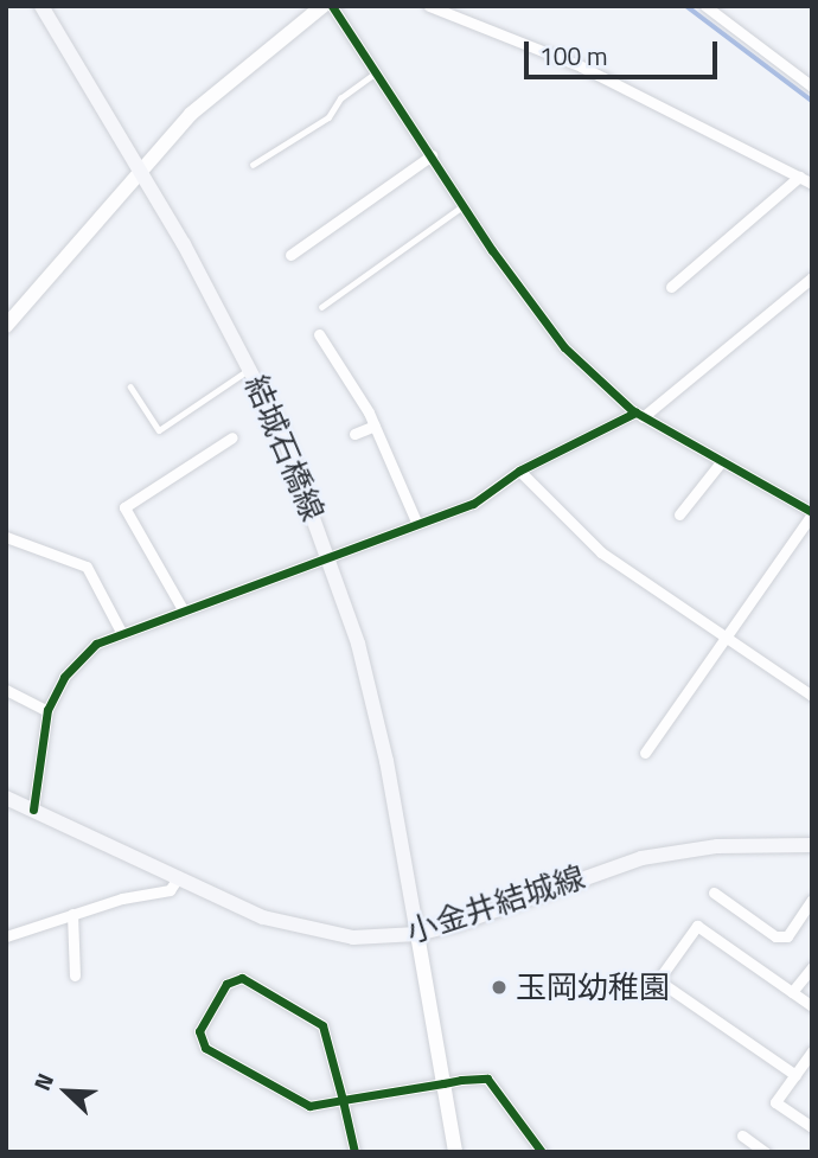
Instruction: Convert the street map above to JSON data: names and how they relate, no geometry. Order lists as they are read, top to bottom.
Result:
{
  "streets": {
    "main road": ["結城石橋線", "小金井結城線"]
  },
  "crossings": [
    ["結城石橋線", "小金井結城線"]
  ],
  "places": ["玉岡幼稚園"],
  "scale_bar": "100 m",
  "north": "top left"
}
